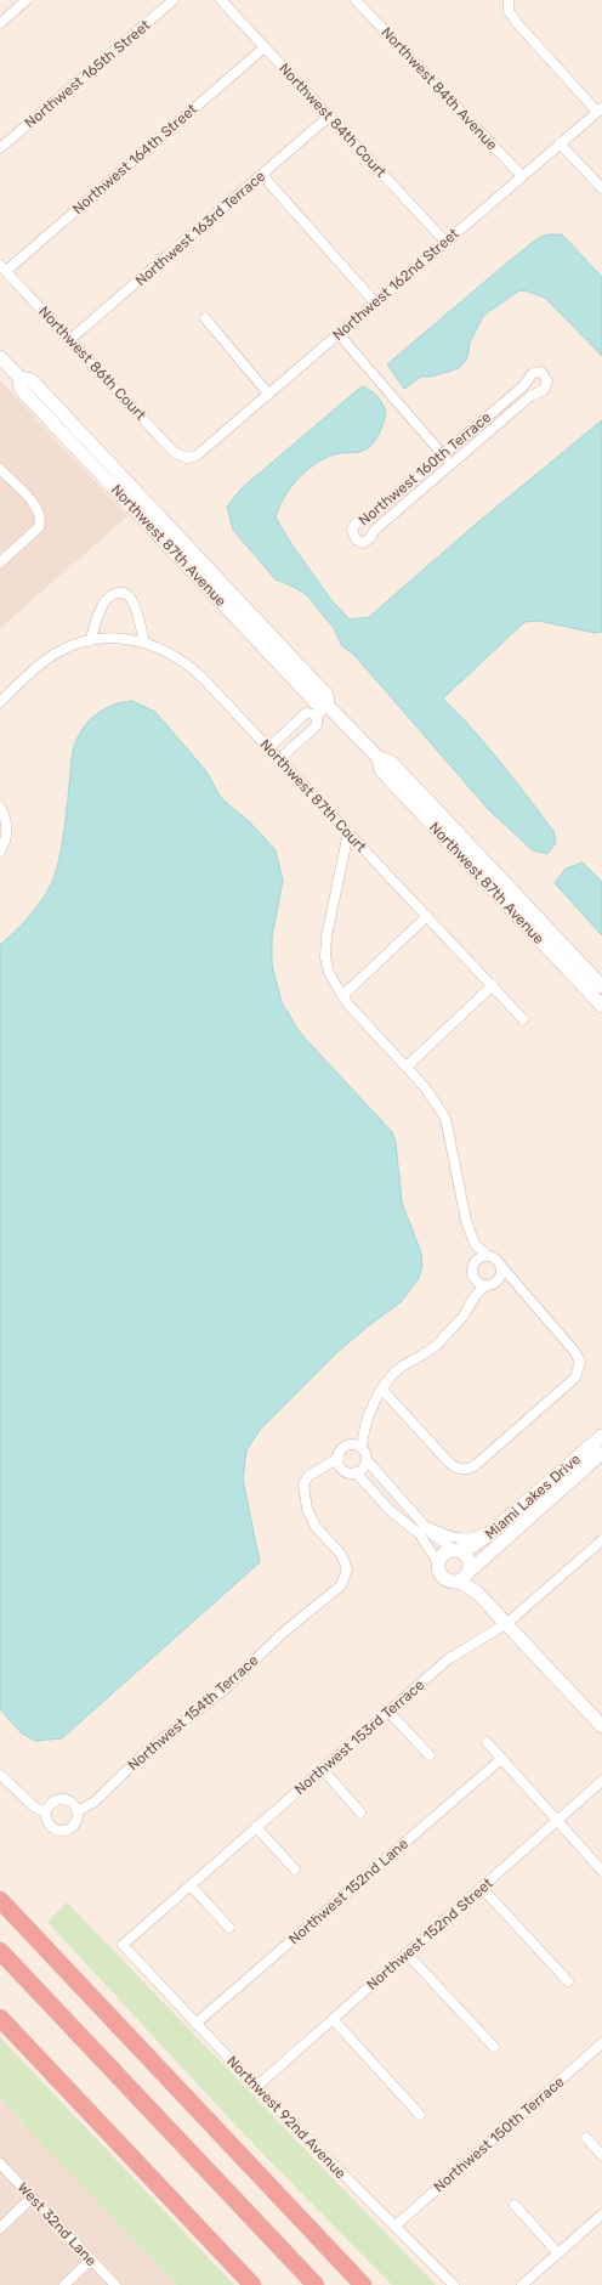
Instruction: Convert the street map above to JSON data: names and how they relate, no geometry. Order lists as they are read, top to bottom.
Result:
{
  "streets": {
    "street": [
      "Northwest 165th Street",
      "Northwest 84th Avenue",
      "Northwest 84th Court",
      "Northwest 164th Street",
      "Northwest 163rd Terrace",
      "Northwest 162nd Street",
      "Northwest 86th Court",
      "Northwest 160th Terrace",
      "Northwest 87th Avenue",
      "Northwest 87th Court",
      "Miami Lakes Drive",
      "Northwest 154th Terrace",
      "Northwest 153rd Terrace",
      "Northwest 152nd Lane",
      "Northwest 152nd Street",
      "Northwest 92nd Avenue",
      "Northwest 150th Terrace",
      "West 32nd Lane"
    ]
  },
  "crossings": [
    ["Northwest 84th Avenue", "Northwest 162nd Street"],
    ["Northwest 84th Court", "Northwest 164th Street"],
    ["Northwest 84th Court", "Northwest 163rd Terrace"],
    ["Northwest 84th Court", "Northwest 162nd Street"],
    ["Northwest 164th Street", "Northwest 86th Court"],
    ["Northwest 163rd Terrace", "Northwest 86th Court"],
    ["Northwest 162nd Street", "Northwest 86th Court"],
    ["Northwest 153rd Terrace", "Northwest 92nd Avenue"],
    ["Northwest 152nd Lane", "Northwest 92nd Avenue"],
    ["Northwest 152nd Street", "Northwest 92nd Avenue"],
    ["Northwest 92nd Avenue", "Northwest 150th Terrace"]
  ]
}
